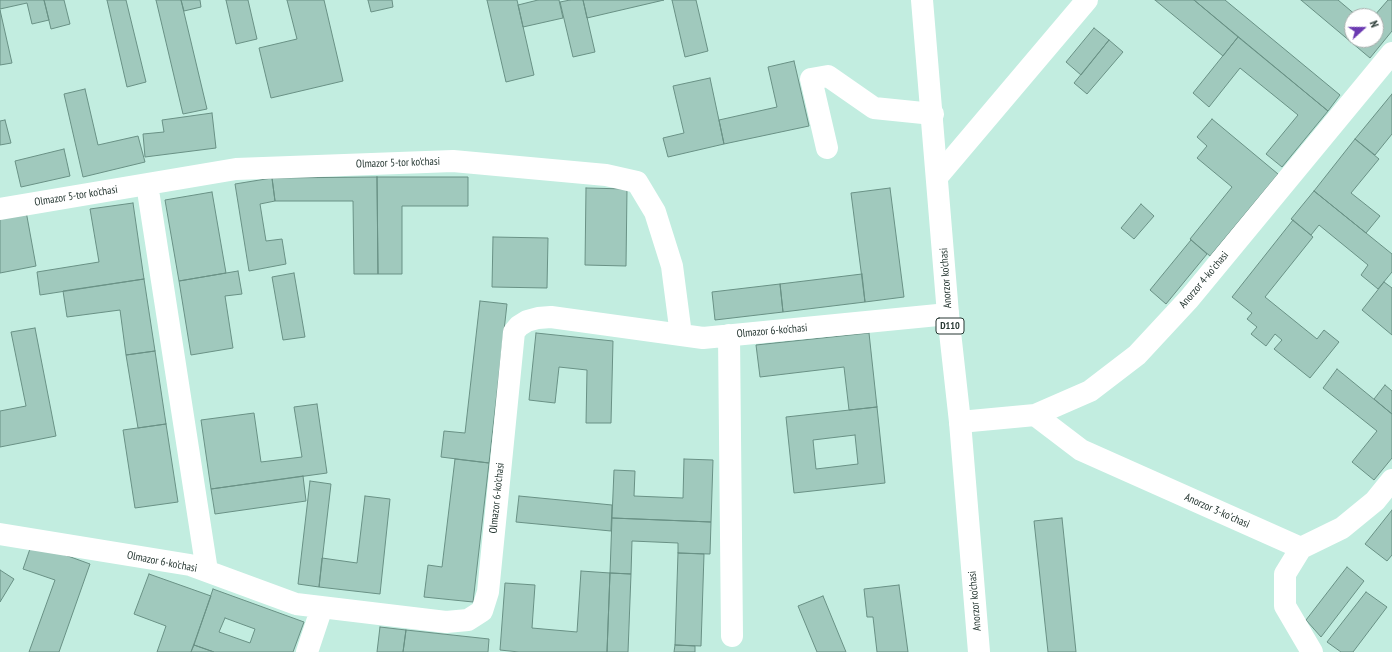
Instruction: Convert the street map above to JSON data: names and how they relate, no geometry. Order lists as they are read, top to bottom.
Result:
{
  "streets": {
    "street": [
      "Olmazor 5-tor ko'chasi",
      "Anorzor ko'chasi",
      "Аnorzor 4-koʼchasi",
      "D110",
      "Olmazor 6-ko'chasi",
      "Аnorzor 3-koʼchasi"
    ]
  },
  "crossings": [
    ["Olmazor 5-tor ko'chasi", "Olmazor 6-ko'chasi"],
    ["Anorzor ko'chasi", "Аnorzor 4-koʼchasi"],
    ["Anorzor ko'chasi", "Olmazor 6-ko'chasi"],
    ["Аnorzor 4-koʼchasi", "Аnorzor 3-koʼchasi"]
  ],
  "north": "right"
}
